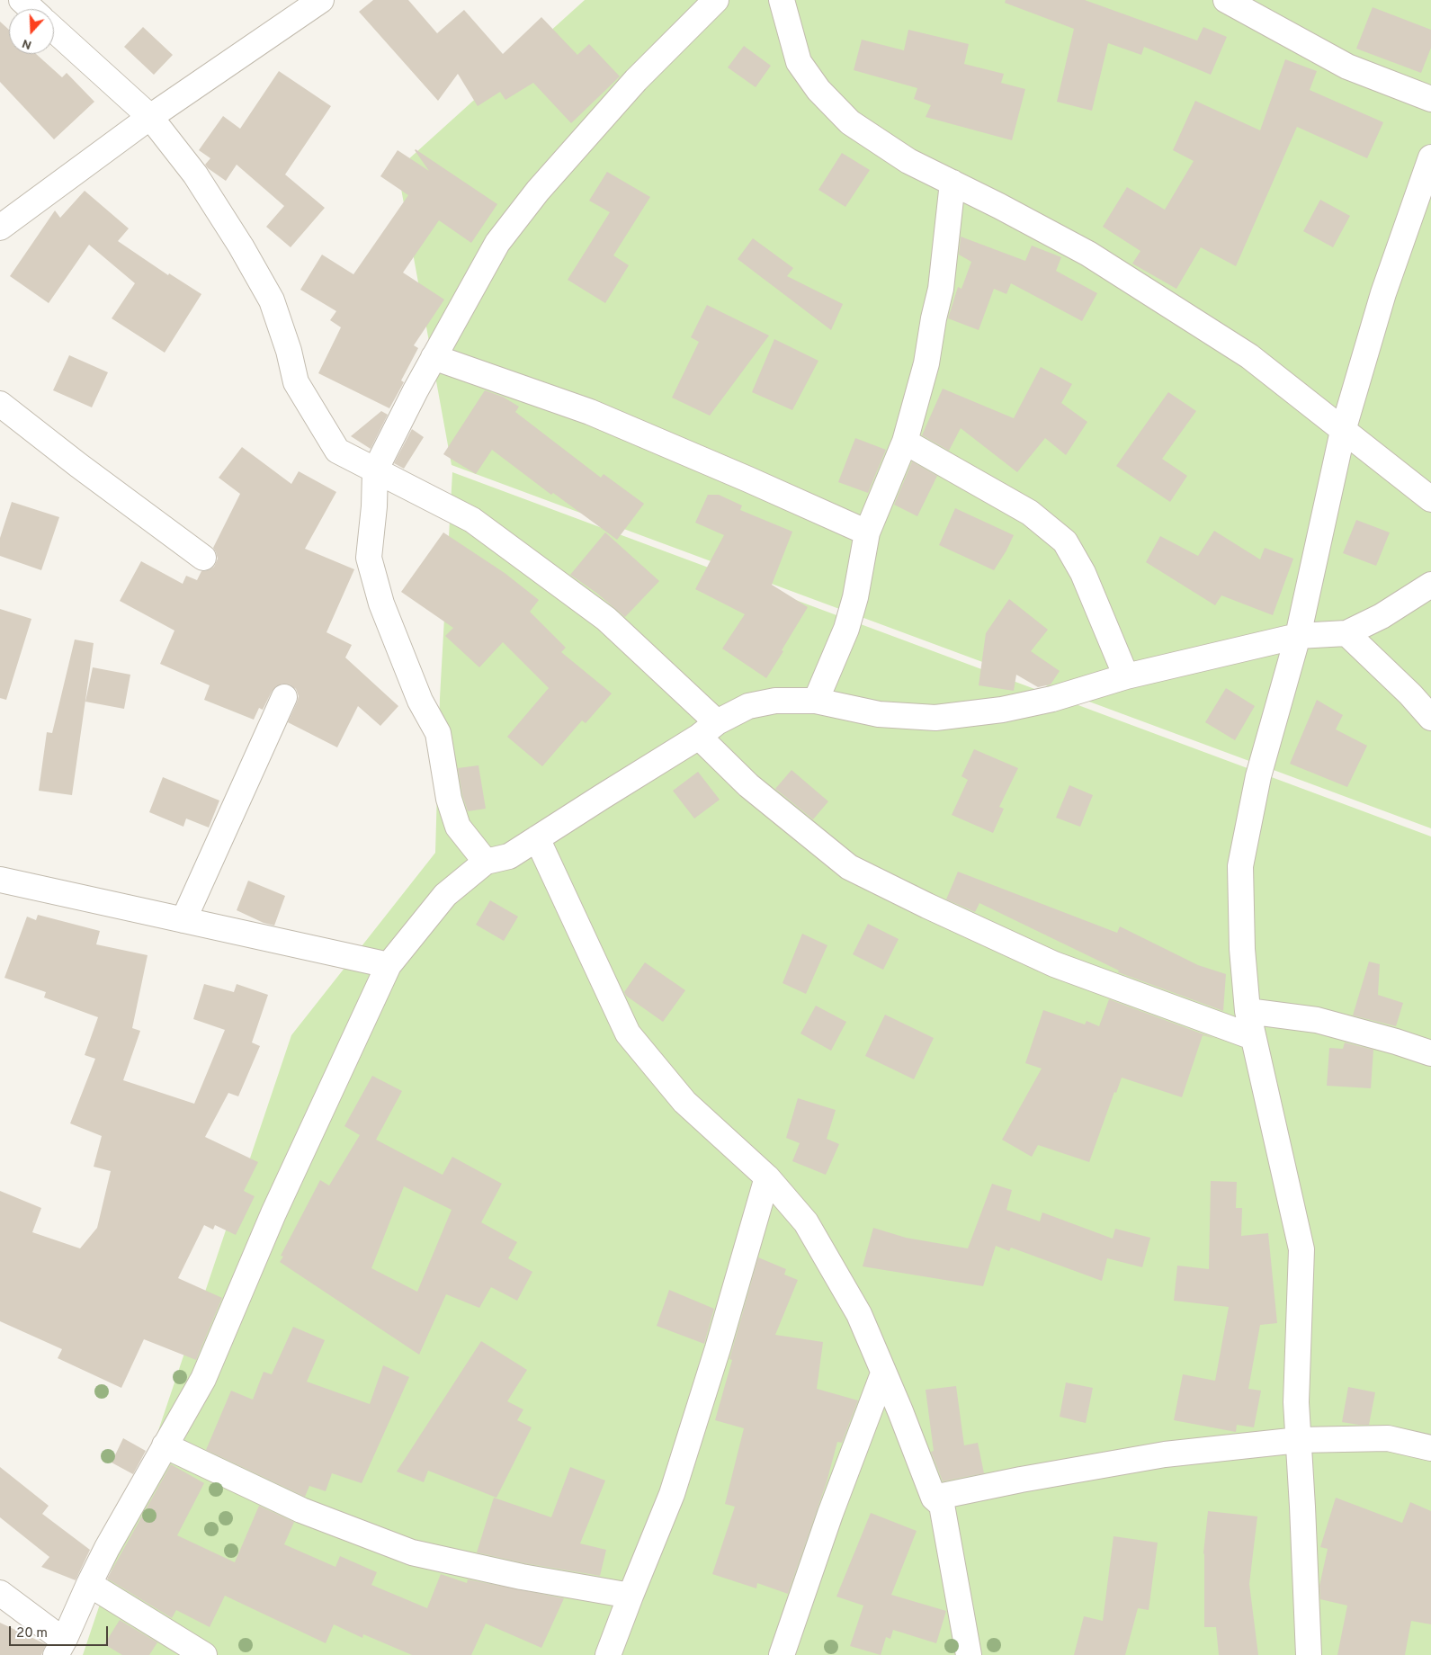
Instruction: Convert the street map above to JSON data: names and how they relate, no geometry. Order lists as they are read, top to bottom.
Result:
{
  "scale_bar": "20 m",
  "north": "bottom"
}
